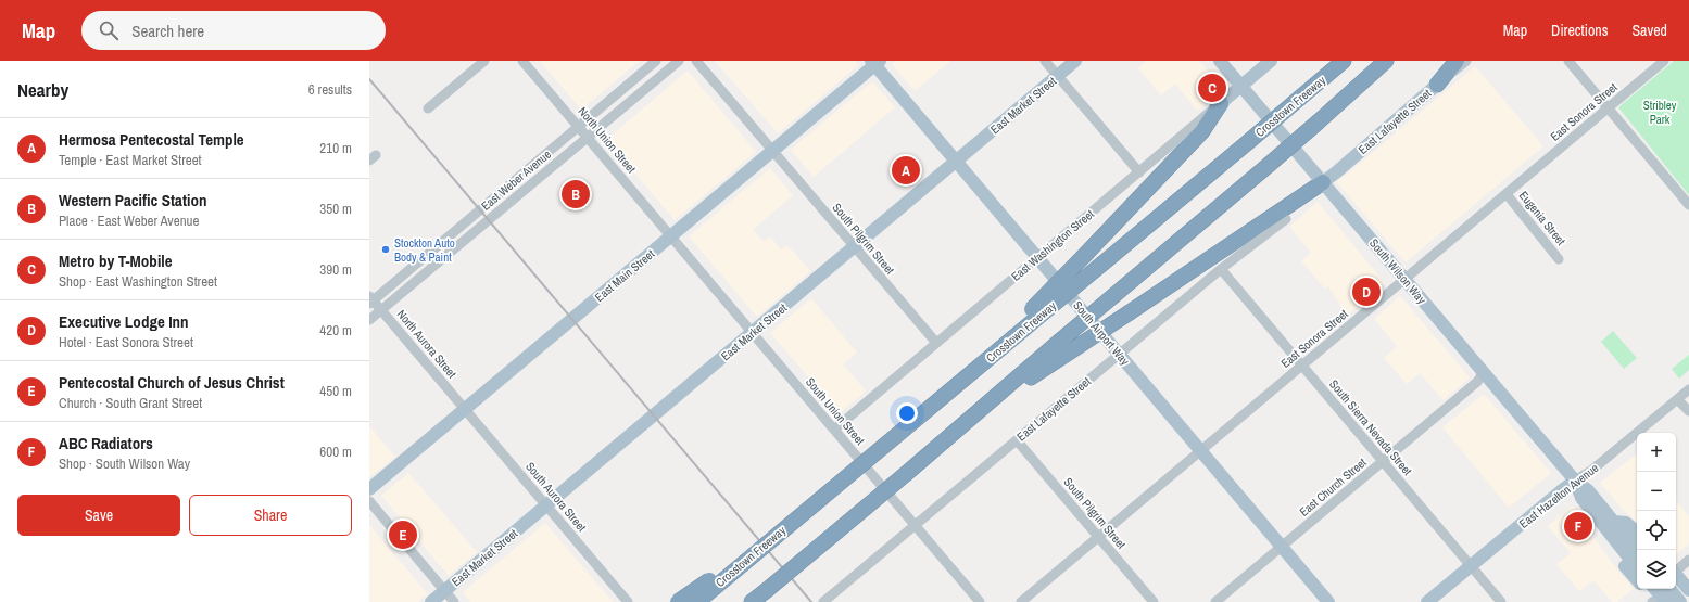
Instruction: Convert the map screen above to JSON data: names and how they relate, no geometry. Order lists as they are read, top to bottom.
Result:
{
  "streets": {
    "highway": ["Crosstown Freeway"],
    "main road": [
      "East Market Street",
      "East Lafayette Street",
      "East Washington Street",
      "South Wilson Way",
      "East Main Street",
      "South Airport Way",
      "East Hazelton Avenue"
    ],
    "street": [
      "East Sonora Street",
      "North Union Street",
      "East Weber Avenue",
      "Eugenia Street",
      "South Pilgrim Street",
      "North Aurora Street",
      "South Union Street",
      "South Sierra Nevada Street",
      "East Church Street",
      "South Aurora Street"
    ]
  },
  "crossings": [
    ["East Market Street", "South Pilgrim Street"],
    ["East Market Street", "South Airport Way"],
    ["East Market Street", "South Union Street"],
    ["East Market Street", "South Aurora Street"],
    ["East Sonora Street", "Eugenia Street"],
    ["East Sonora Street", "South Pilgrim Street"],
    ["East Sonora Street", "South Wilson Way"],
    ["East Sonora Street", "South Airport Way"],
    ["East Sonora Street", "South Sierra Nevada Street"],
    ["East Lafayette Street", "South Pilgrim Street"],
    ["East Lafayette Street", "South Wilson Way"],
    ["East Lafayette Street", "South Airport Way"],
    ["East Lafayette Street", "South Union Street"],
    ["East Lafayette Street", "South Sierra Nevada Street"],
    ["North Union Street", "East Weber Avenue"],
    ["North Union Street", "East Main Street"],
    ["North Union Street", "South Union Street"],
    ["East Weber Avenue", "North Aurora Street"],
    ["South Pilgrim Street", "East Washington Street"],
    ["South Pilgrim Street", "East Main Street"],
    ["East Washington Street", "South Wilson Way"],
    ["East Washington Street", "South Airport Way"],
    ["East Washington Street", "South Union Street"],
    ["South Wilson Way", "East Church Street"],
    ["South Wilson Way", "East Hazelton Avenue"],
    ["East Main Street", "South Airport Way"],
    ["East Main Street", "North Aurora Street"],
    ["East Main Street", "South Union Street"],
    ["East Main Street", "South Aurora Street"],
    ["South Airport Way", "East Church Street"],
    ["North Aurora Street", "South Aurora Street"],
    ["South Sierra Nevada Street", "East Church Street"],
    ["South Sierra Nevada Street", "East Hazelton Avenue"]
  ],
  "parks": ["Stribley Park"],
  "places": ["Stockton Auto Body & Paint"],
  "page": {
    "header": "Map",
    "search": "Search here",
    "nav": ["Map", "Directions", "Saved"],
    "heading": ["Nearby", "6 results"],
    "pins": [
      "C",
      "A",
      "B",
      "D",
      "F",
      "E"
    ],
    "list": [
      {
        "mark": "A",
        "name": "Hermosa Pentecostal Temple",
        "note": "Temple · East Market Street",
        "value": "210 m"
      },
      {
        "mark": "B",
        "name": "Western Pacific Station",
        "note": "Place · East Weber Avenue",
        "value": "350 m"
      },
      {
        "mark": "C",
        "name": "Metro by T-Mobile",
        "note": "Shop · East Washington Street",
        "value": "390 m"
      },
      {
        "mark": "D",
        "name": "Executive Lodge Inn",
        "note": "Hotel · East Sonora Street",
        "value": "420 m"
      },
      {
        "mark": "E",
        "name": "Pentecostal Church of Jesus Christ",
        "note": "Church · South Grant Street",
        "value": "450 m"
      },
      {
        "mark": "F",
        "name": "ABC Radiators",
        "note": "Shop · South Wilson Way",
        "value": "600 m"
      }
    ],
    "map_buttons": ["+", "−"],
    "buttons": ["Save", "Share"]
  }
}
